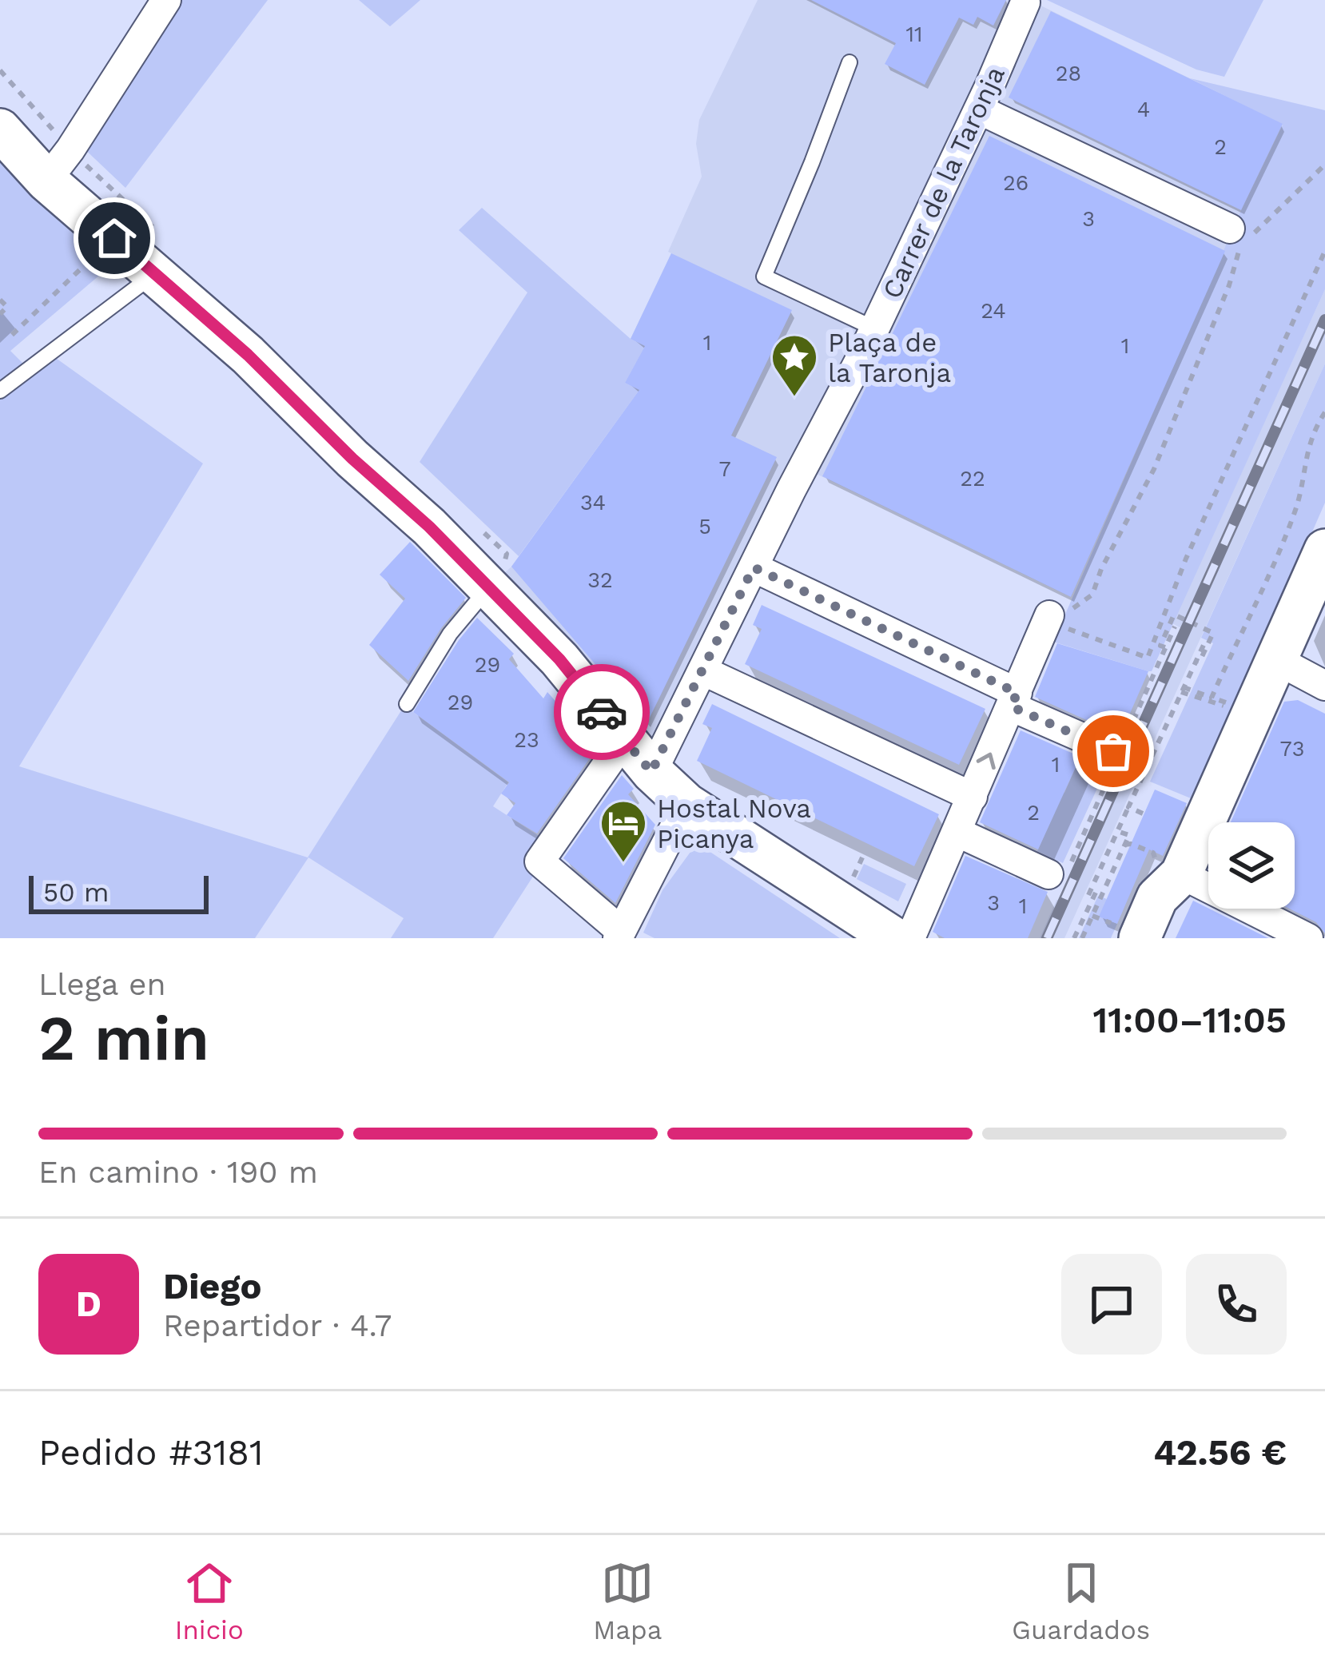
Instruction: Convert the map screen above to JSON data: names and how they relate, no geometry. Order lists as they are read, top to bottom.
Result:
{
  "streets": {
    "street": ["Carrer de la Taronja"]
  },
  "places": {
    "place": ["Plaça de la Taronja"],
    "hotel": ["Hostal Nova Picanya"]
  },
  "house_numbers": [
    "11",
    "28",
    "4",
    "2",
    "26",
    "3",
    "24",
    "1",
    "1",
    "7",
    "22",
    "34",
    "5",
    "32",
    "29",
    "29",
    "23",
    "73",
    "1",
    "2",
    "3",
    "1"
  ],
  "scale_bar": "50 m",
  "page": {
    "scale": "50 m",
    "heading": ["2 min", "Llega en", "11:00–11:05"],
    "panel": [
      "Diego",
      "Repartidor · 4.7",
      "Pedido #3181",
      "42.56 €"
    ],
    "bar": "En camino · 190 m",
    "round": "D",
    "tabs": ["Inicio", "Mapa", "Guardados"]
  }
}
